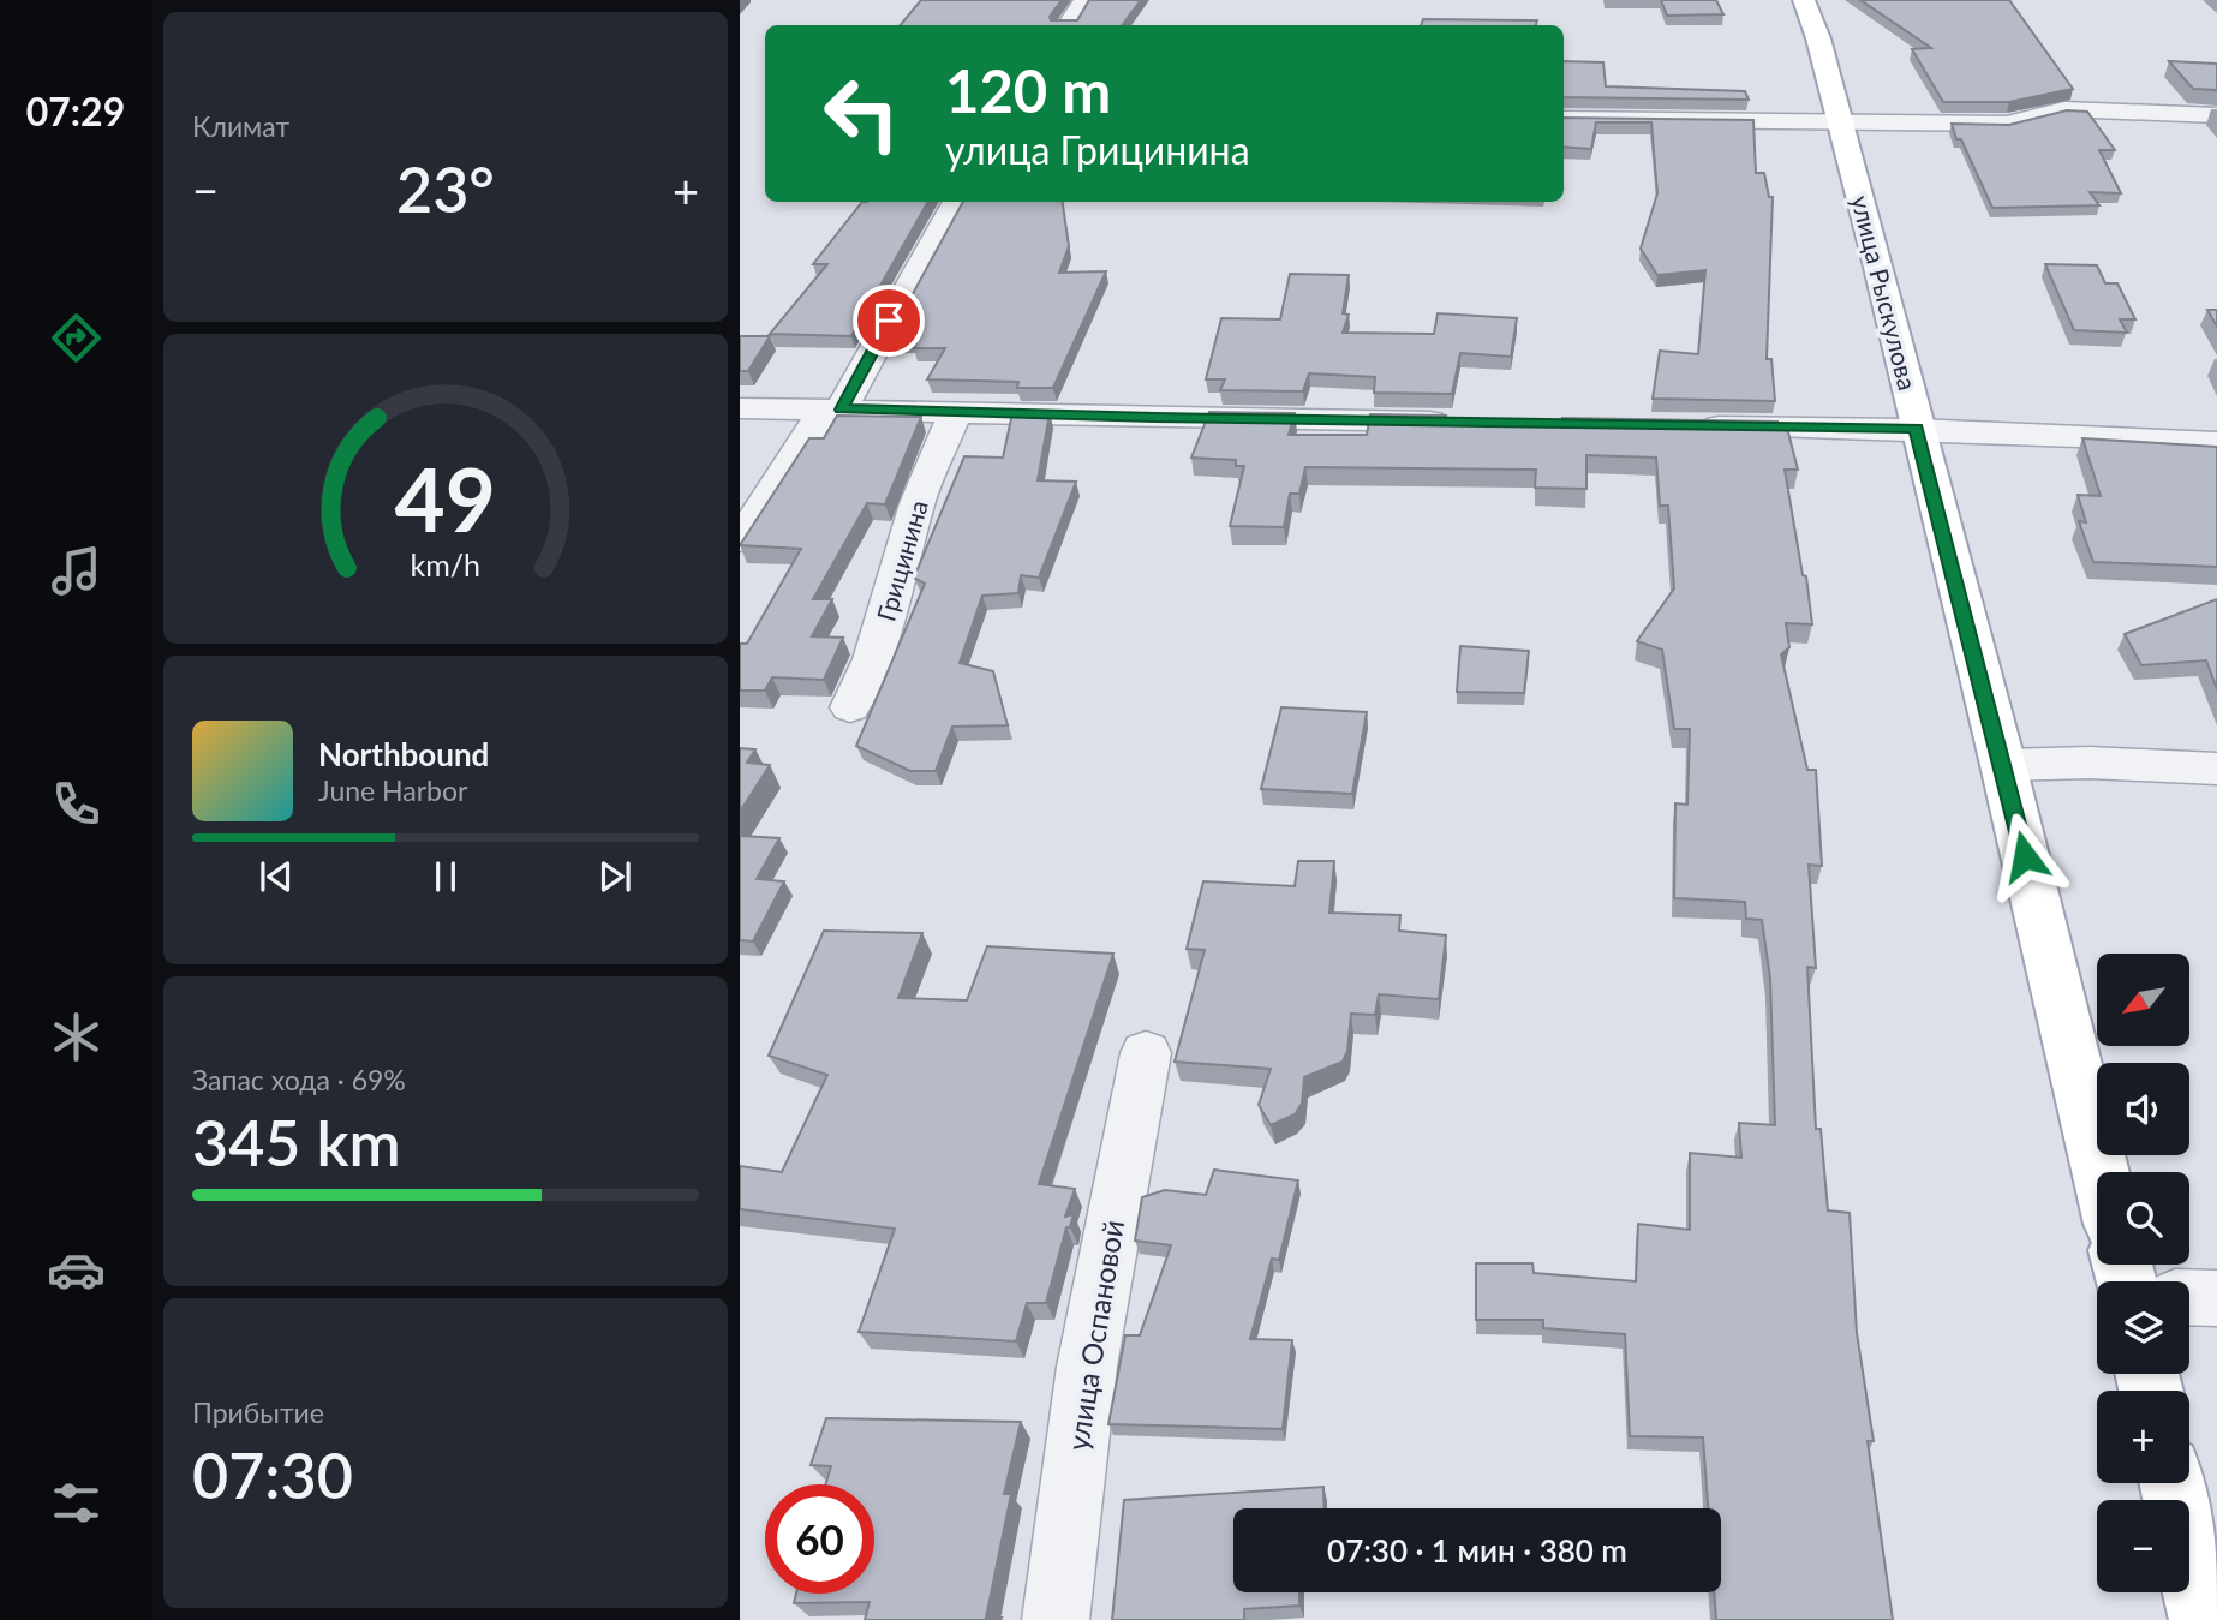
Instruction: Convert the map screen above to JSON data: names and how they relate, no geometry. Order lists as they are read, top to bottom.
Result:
{
  "streets": {
    "main road": ["улица Рыскулова"],
    "street": ["Грицинина", "улица Оспановой"]
  },
  "north": "bottom left",
  "page": {
    "tabs": "07:29",
    "tile": [
      "Климат",
      ["Запас хода · 69%", "345 km"],
      ["Прибытие", "07:30"]
    ],
    "turn": ["120 m", "улица Грицинина"],
    "heat": ["−", "23°", "+"],
    "song": ["Northbound", "June Harbor"],
    "map_buttons": ["+", "−"],
    "limit": "60",
    "trip": "07:30 · 1 мин · 380 m",
    "gauge": ["49", "km/h"]
  }
}
